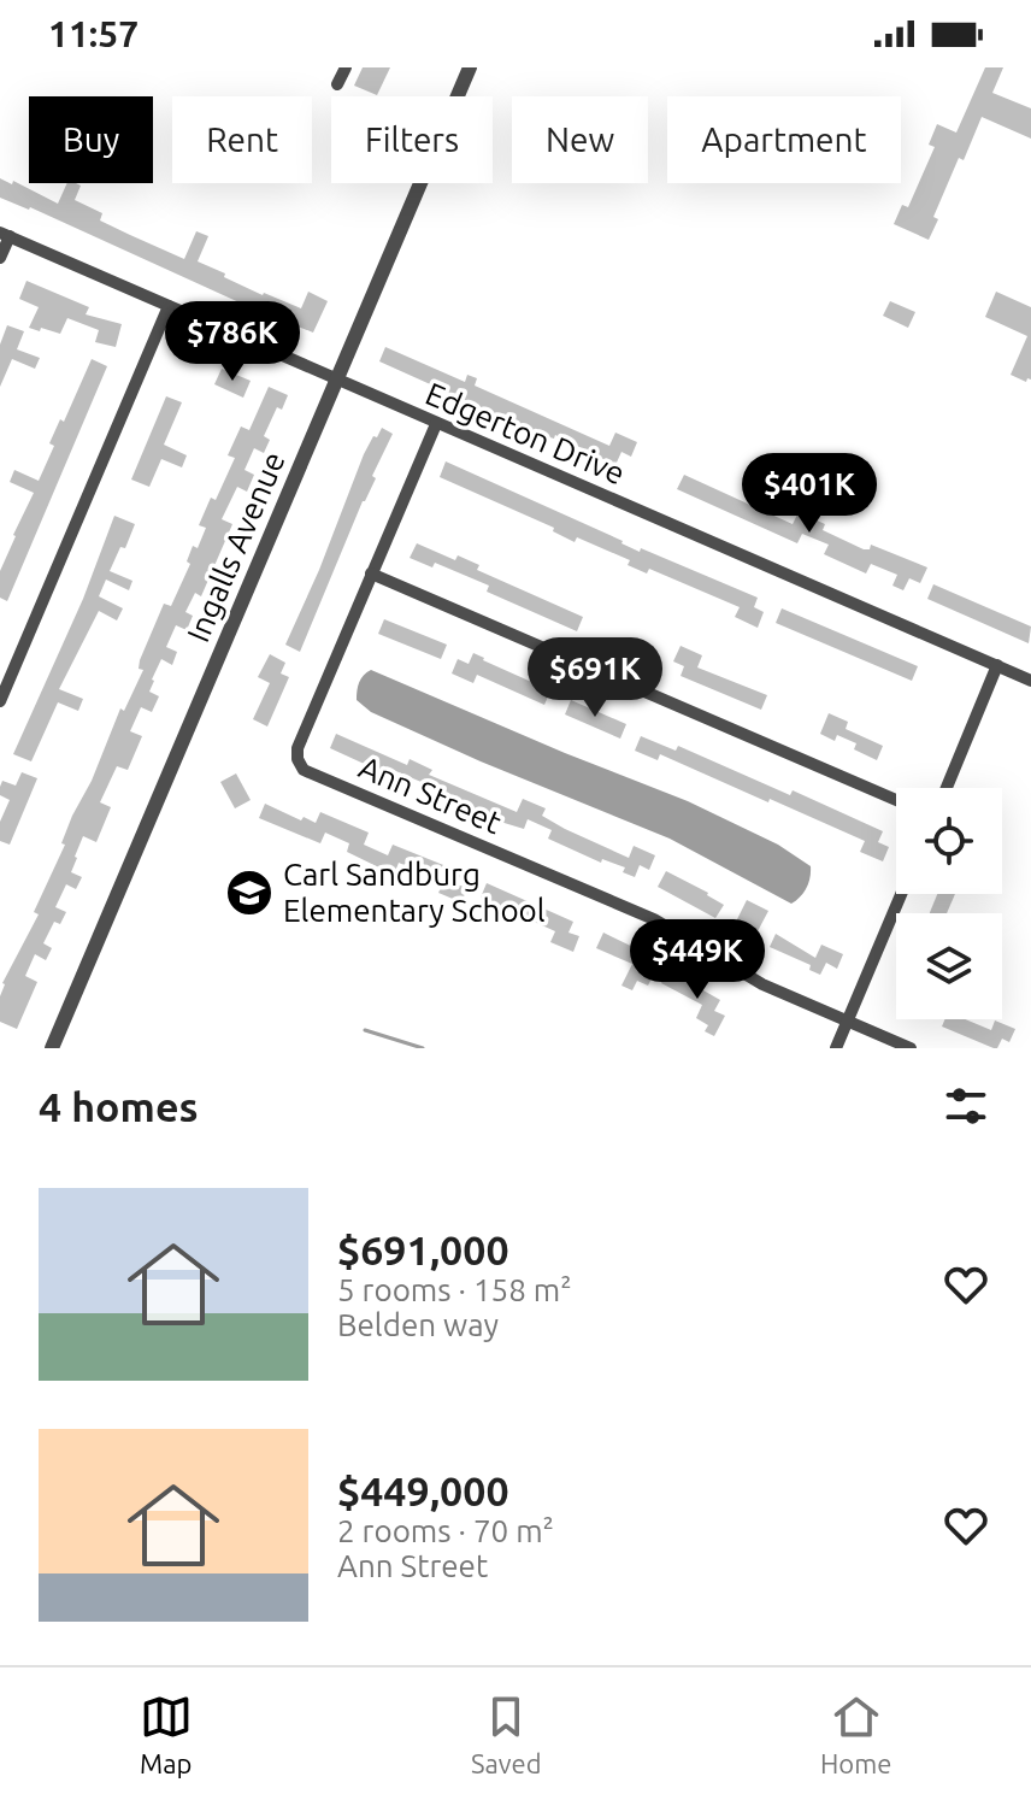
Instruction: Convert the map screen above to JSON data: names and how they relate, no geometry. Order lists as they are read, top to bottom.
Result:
{
  "streets": {
    "street": ["Edgerton Drive", "Ingalls Avenue", "Ann Street"]
  },
  "crossings": [
    ["Edgerton Drive", "Ingalls Avenue"]
  ],
  "places": {
    "school or university": ["Carl Sandburg Elementary School"]
  },
  "page": {
    "status": "11:57",
    "chip": [
      "Buy",
      "Rent",
      "Filters",
      "New",
      "Apartment"
    ],
    "price": [
      "$786K",
      "$401K",
      "$691K",
      "$449K"
    ],
    "heading": "4 homes",
    "list": [
      {
        "name": "$691,000",
        "note": "5 rooms · 158 m² · Belden way"
      },
      {
        "name": "$449,000",
        "note": "2 rooms · 70 m² · Ann Street"
      }
    ],
    "tabs": ["Map", "Saved", "Home"]
  }
}
